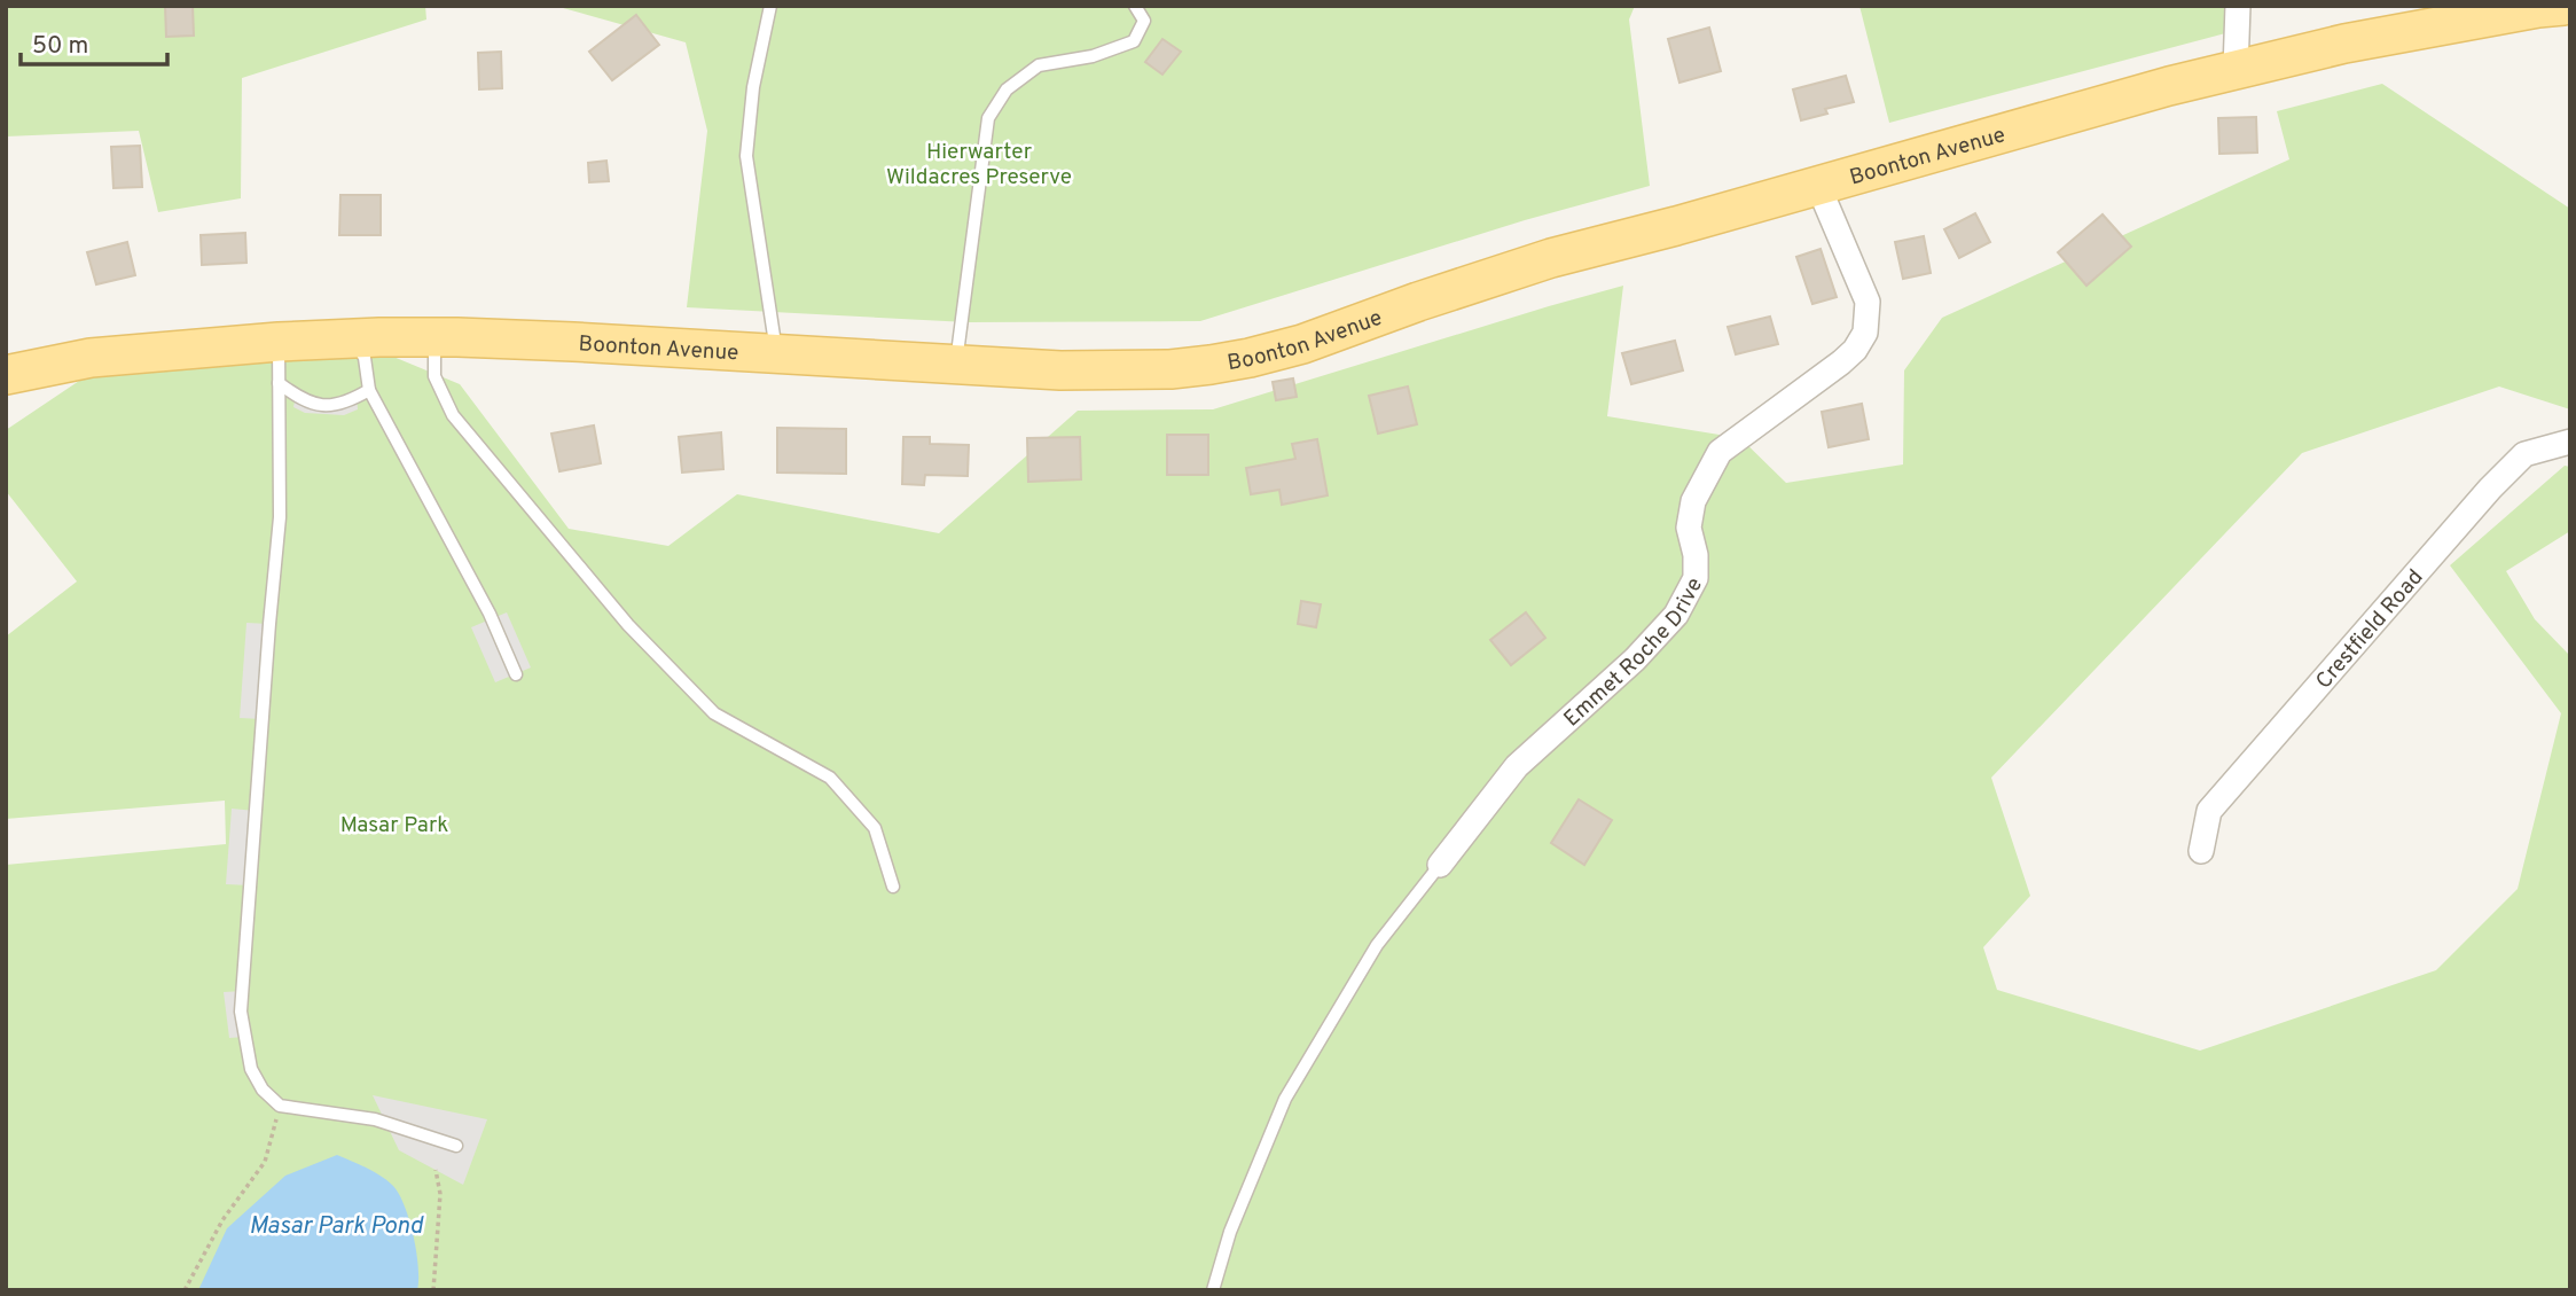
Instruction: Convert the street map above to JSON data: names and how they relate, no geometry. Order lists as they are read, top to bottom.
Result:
{
  "streets": {
    "main road": ["Boonton Avenue"],
    "street": ["Crestfield Road", "Emmet Roche Drive"]
  },
  "crossings": [
    ["Boonton Avenue", "Emmet Roche Drive"]
  ],
  "water": ["Masar Park Pond"],
  "parks": ["Hierwarter Wildacres Preserve", "Masar Park"],
  "scale_bar": "50 m"
}
